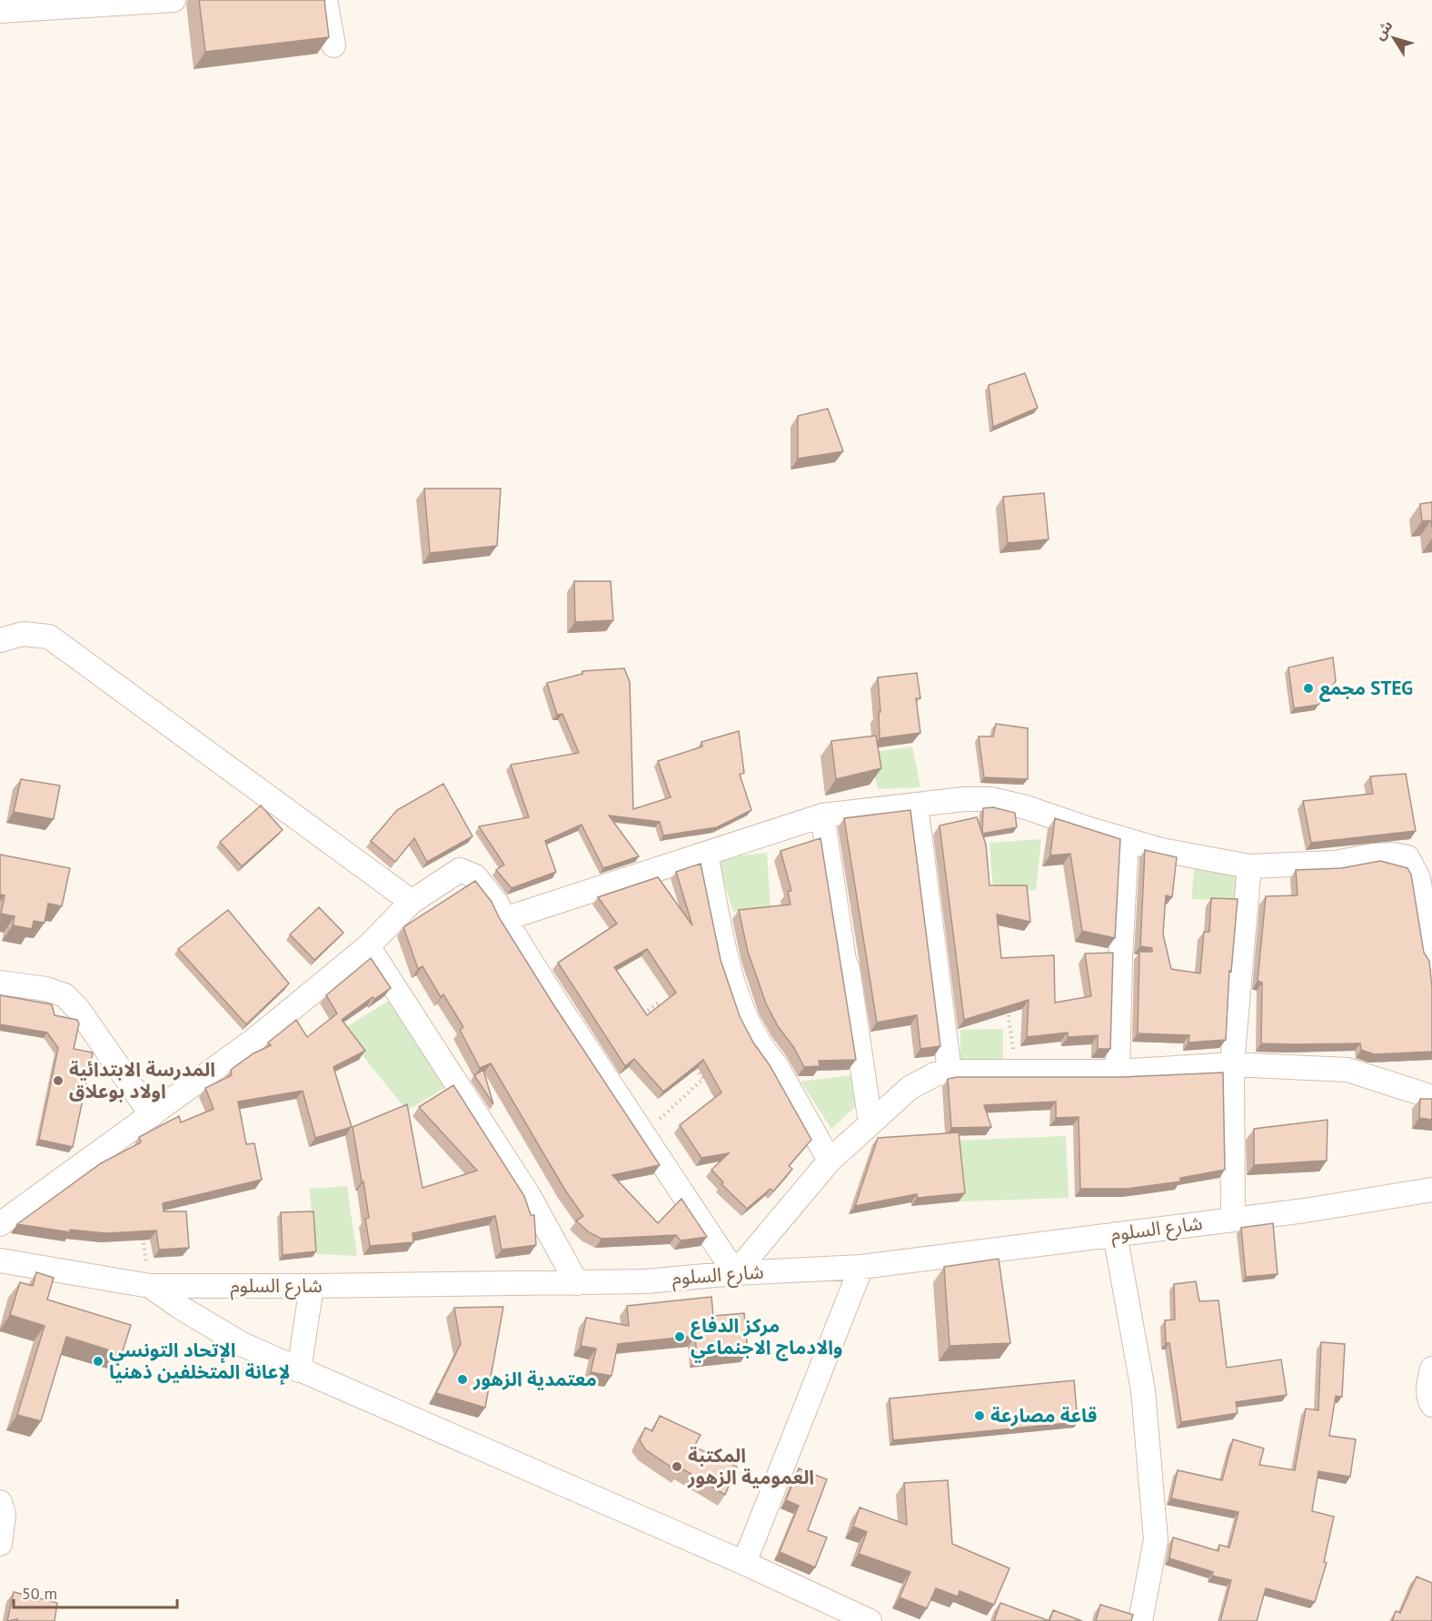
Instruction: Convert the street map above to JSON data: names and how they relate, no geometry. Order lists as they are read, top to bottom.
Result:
{
  "streets": {
    "street": ["شارع السلوم"]
  },
  "places": [
    "مجمع STEG",
    "المدرسة الابتدائية اولاد بوعلاق",
    "مركز الدفاع والادماج الاجنماعي",
    "الإتحاد التونسي لإعانة المتخلفين ذهنيا",
    "معتمدية الزهور",
    "قاعة مصارعة",
    "المكتبة العمومية الزهور"
  ],
  "scale_bar": "50 m",
  "north": "top left"
}
